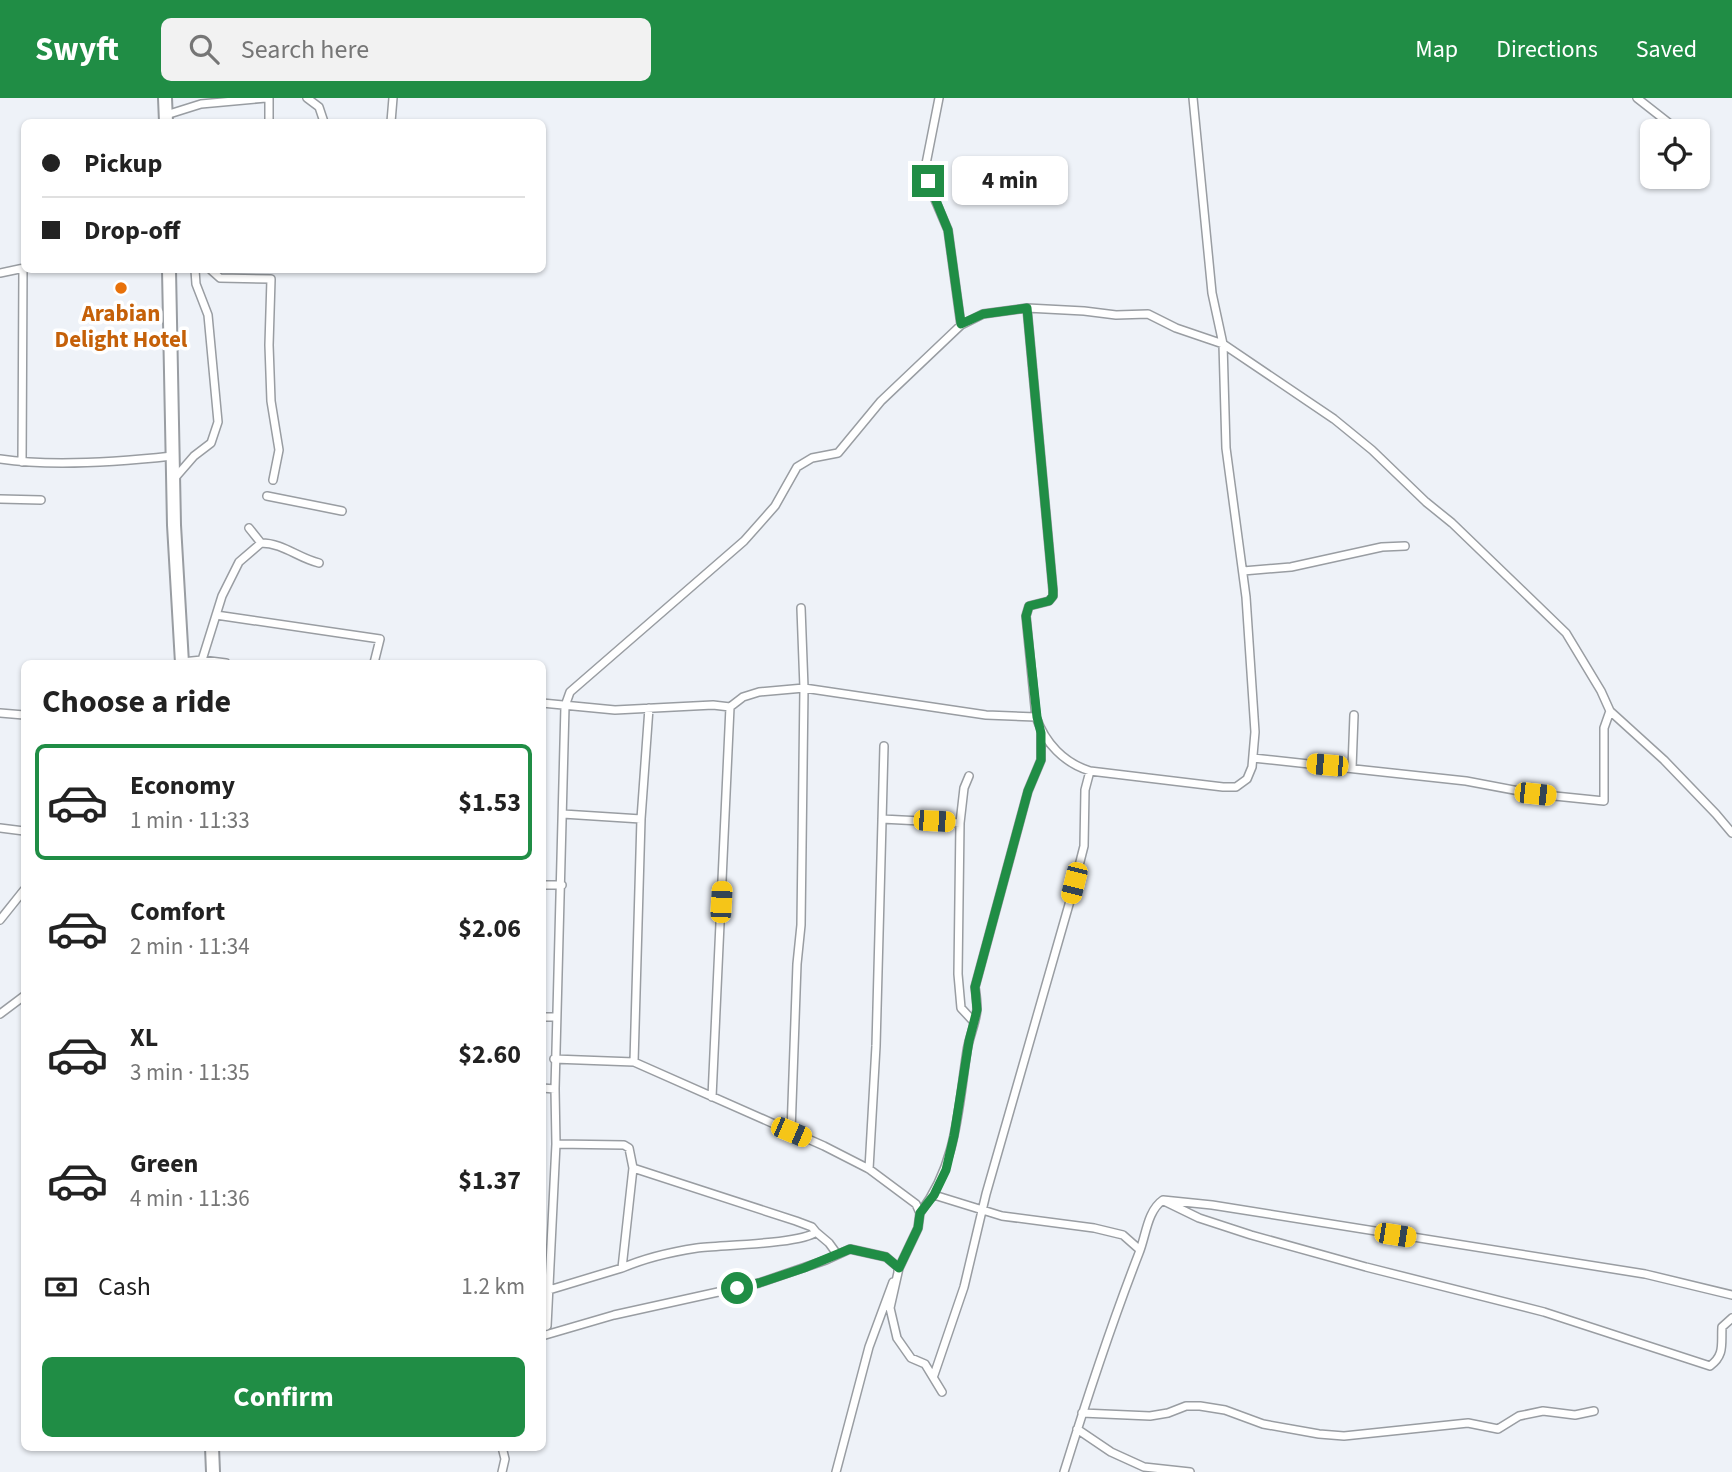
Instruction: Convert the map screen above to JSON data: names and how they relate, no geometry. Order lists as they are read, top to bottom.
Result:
{
  "places": ["Arabian Delight Hotel"],
  "page": {
    "header": "Swyft",
    "search": "Search here",
    "nav": ["Map", "Directions", "Saved"],
    "banner": ["Pickup", "Drop-off"],
    "bubble": "4 min",
    "heading": "Choose a ride",
    "list": [
      {
        "name": "Economy",
        "note": "1 min · 11:33",
        "value": "$1.53"
      },
      {
        "name": "Comfort",
        "note": "2 min · 11:34",
        "value": "$2.06"
      },
      {
        "name": "XL",
        "note": "3 min · 11:35",
        "value": "$2.60"
      },
      {
        "name": "Green",
        "note": "4 min · 11:36",
        "value": "$1.37"
      }
    ],
    "pay": ["Cash", "1.2 km"],
    "buttons": "Confirm"
  }
}
